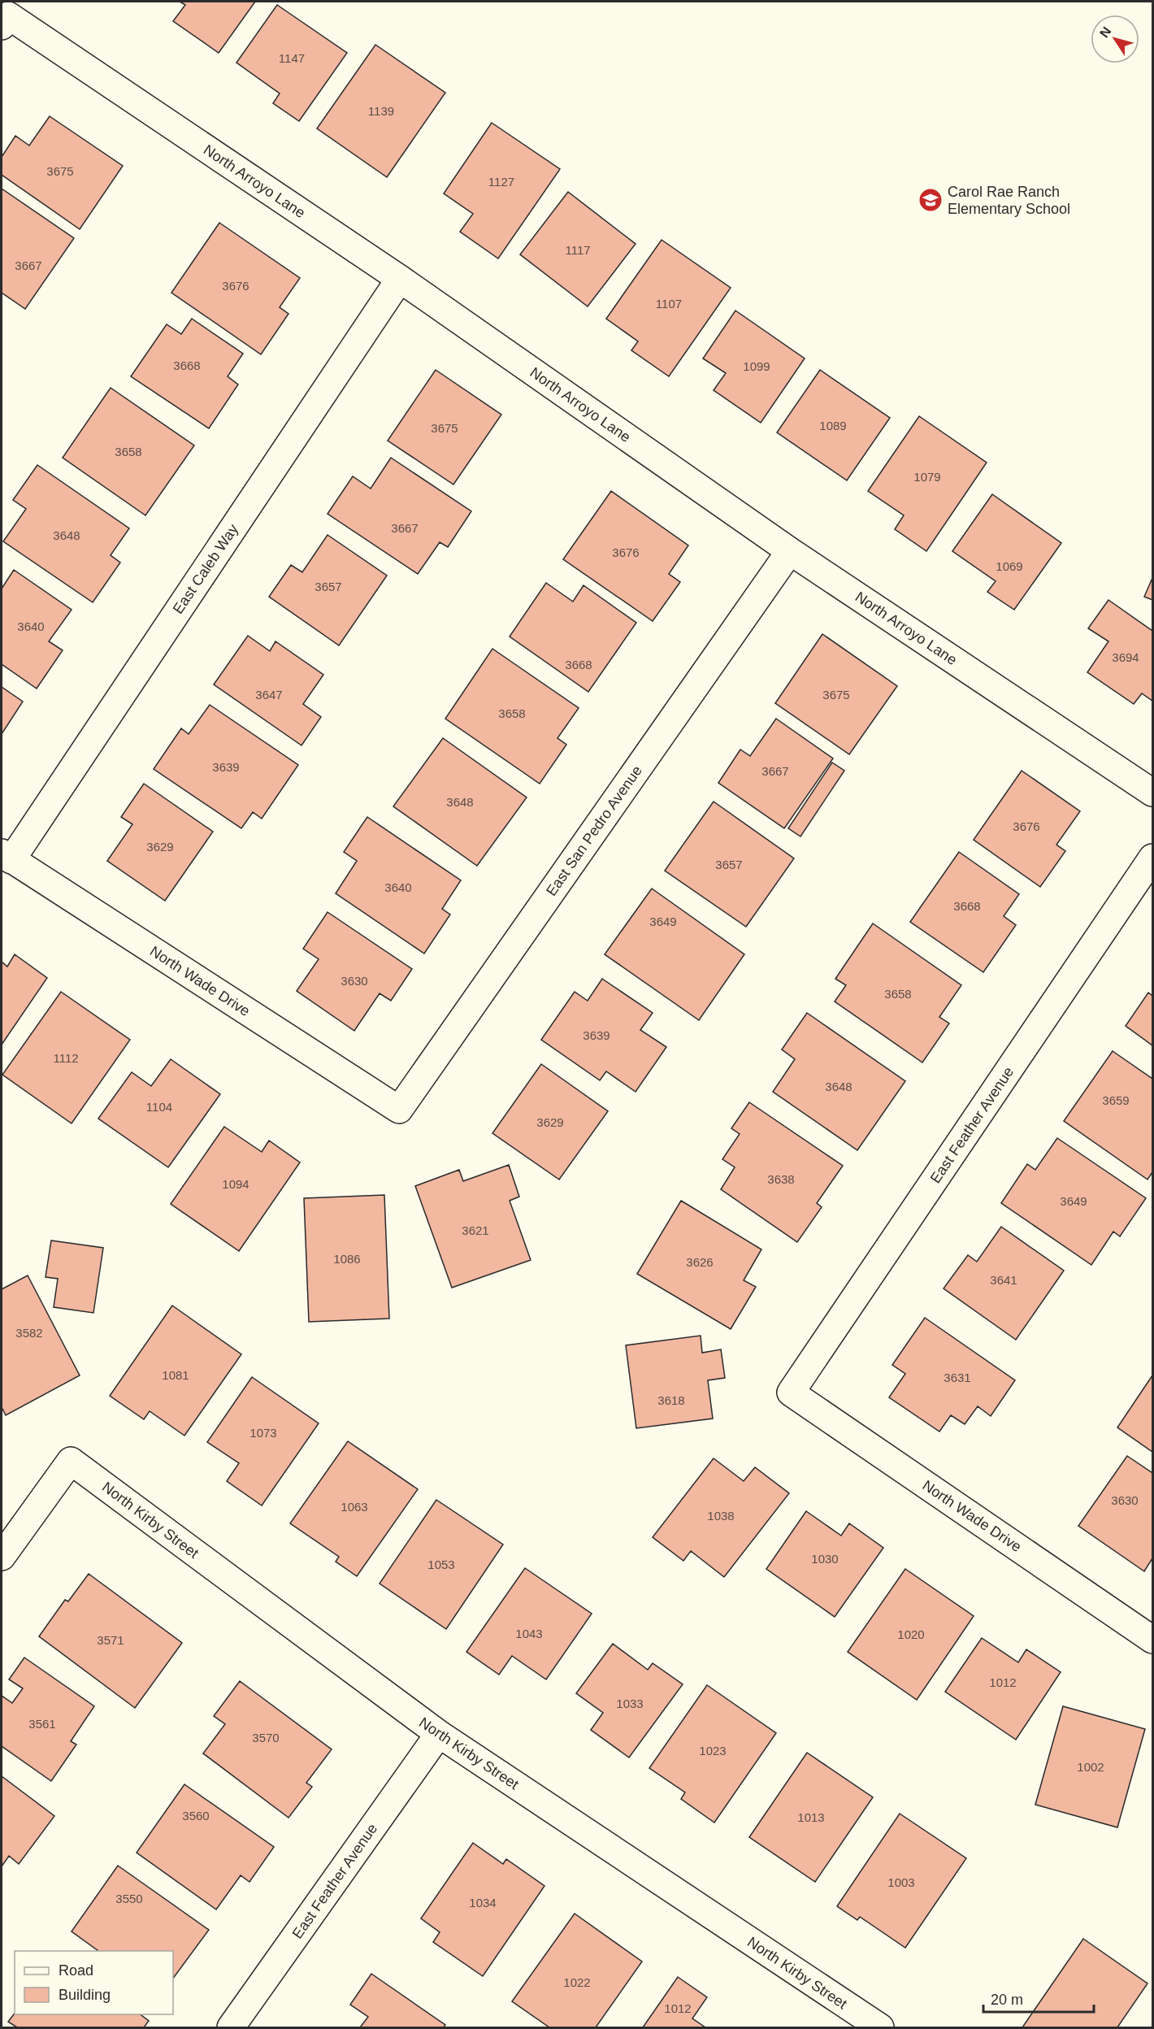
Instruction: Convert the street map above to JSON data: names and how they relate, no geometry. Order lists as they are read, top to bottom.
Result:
{
  "streets": {
    "street": [
      "North Arroyo Lane",
      "East Caleb Way",
      "East San Pedro Avenue",
      "North Wade Drive",
      "East Feather Avenue",
      "North Kirby Street"
    ]
  },
  "crossings": [
    ["North Arroyo Lane", "East Caleb Way"],
    ["North Arroyo Lane", "East San Pedro Avenue"],
    ["East Caleb Way", "North Wade Drive"],
    ["East San Pedro Avenue", "North Wade Drive"],
    ["North Wade Drive", "East Feather Avenue"],
    ["East Feather Avenue", "North Kirby Street"]
  ],
  "places": {
    "school or university": ["Carol Rae Ranch Elementary School"]
  },
  "house_numbers": [
    "1147",
    "1139",
    "3675",
    "1127",
    "1117",
    "3667",
    "3676",
    "1107",
    "3668",
    "1099",
    "1089",
    "3675",
    "3658",
    "1079",
    "3667",
    "3648",
    "3676",
    "1069",
    "3657",
    "3640",
    "3694",
    "3668",
    "3647",
    "3675",
    "3658",
    "3639",
    "3667",
    "3648",
    "3676",
    "3629",
    "3657",
    "3640",
    "3668",
    "3649",
    "3630",
    "3658",
    "3639",
    "1112",
    "3648",
    "3659",
    "1104",
    "3629",
    "3638",
    "1094",
    "3649",
    "3621",
    "1086",
    "3626",
    "3641",
    "3582",
    "1081",
    "3631",
    "3618",
    "1073",
    "3630",
    "1063",
    "1038",
    "1030",
    "1053",
    "1043",
    "1020",
    "3571",
    "1012",
    "1033",
    "3561",
    "3570",
    "1023",
    "1002",
    "3560",
    "1013",
    "1003",
    "3550",
    "1034",
    "1022",
    "1012"
  ],
  "legend": ["Road", "Building"],
  "scale_bar": "20 m",
  "north": "top left"
}
